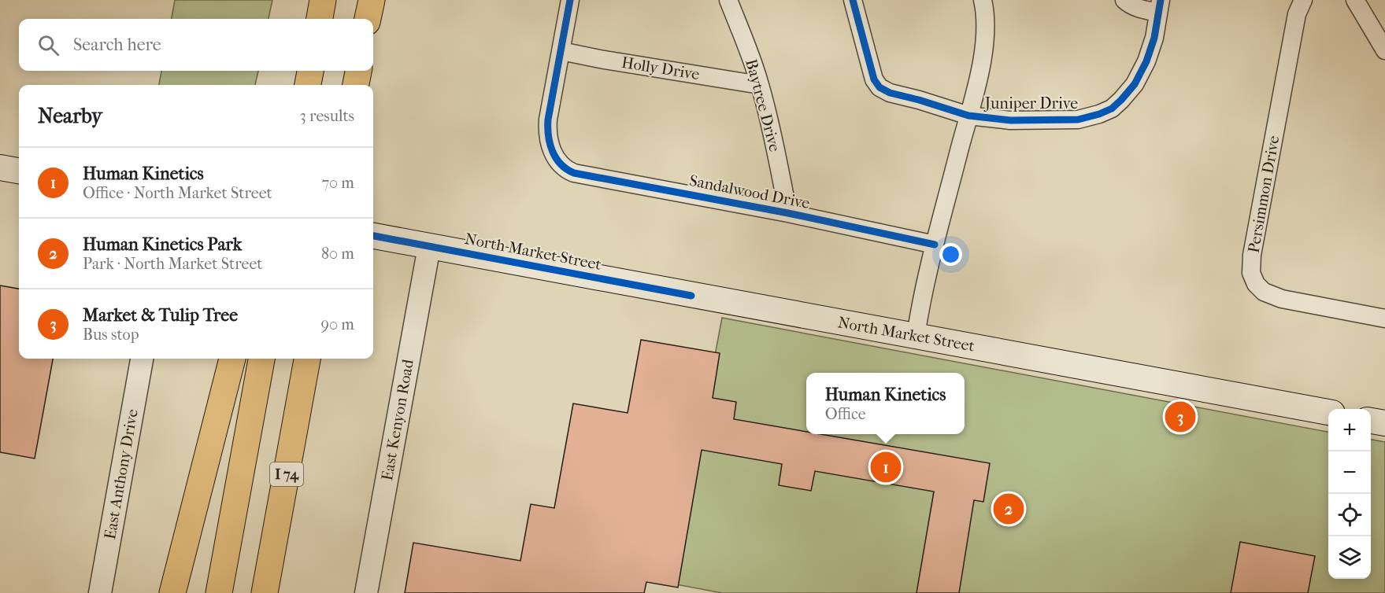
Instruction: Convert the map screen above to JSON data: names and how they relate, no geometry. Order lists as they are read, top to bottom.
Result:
{
  "streets": {
    "highway": ["I 74"],
    "main road": ["North Market Street"],
    "street": [
      "Holly Drive",
      "Juniper Drive",
      "Baytree Drive",
      "Sandalwood Drive",
      "Persimmon Drive",
      "East Kenyon Road",
      "East Anthony Drive"
    ]
  },
  "crossings": [
    ["Holly Drive", "Baytree Drive"],
    ["Holly Drive", "Sandalwood Drive"],
    ["Juniper Drive", "Sandalwood Drive"],
    ["Juniper Drive", "North Market Street"],
    ["Baytree Drive", "Sandalwood Drive"],
    ["North Market Street", "East Kenyon Road"]
  ],
  "page": {
    "search": "Search here",
    "heading": ["Nearby", "3 results"],
    "list": [
      {
        "mark": "1",
        "name": "Human Kinetics",
        "note": "Office · North Market Street",
        "value": "70 m"
      },
      {
        "mark": "2",
        "name": "Human Kinetics Park",
        "note": "Park · North Market Street",
        "value": "80 m"
      },
      {
        "mark": "3",
        "name": "Market & Tulip Tree",
        "note": "Bus stop",
        "value": "90 m"
      }
    ],
    "popup": ["Human Kinetics", "Office"],
    "pins": ["3", "1", "2"],
    "map_buttons": ["+", "−"]
  }
}
